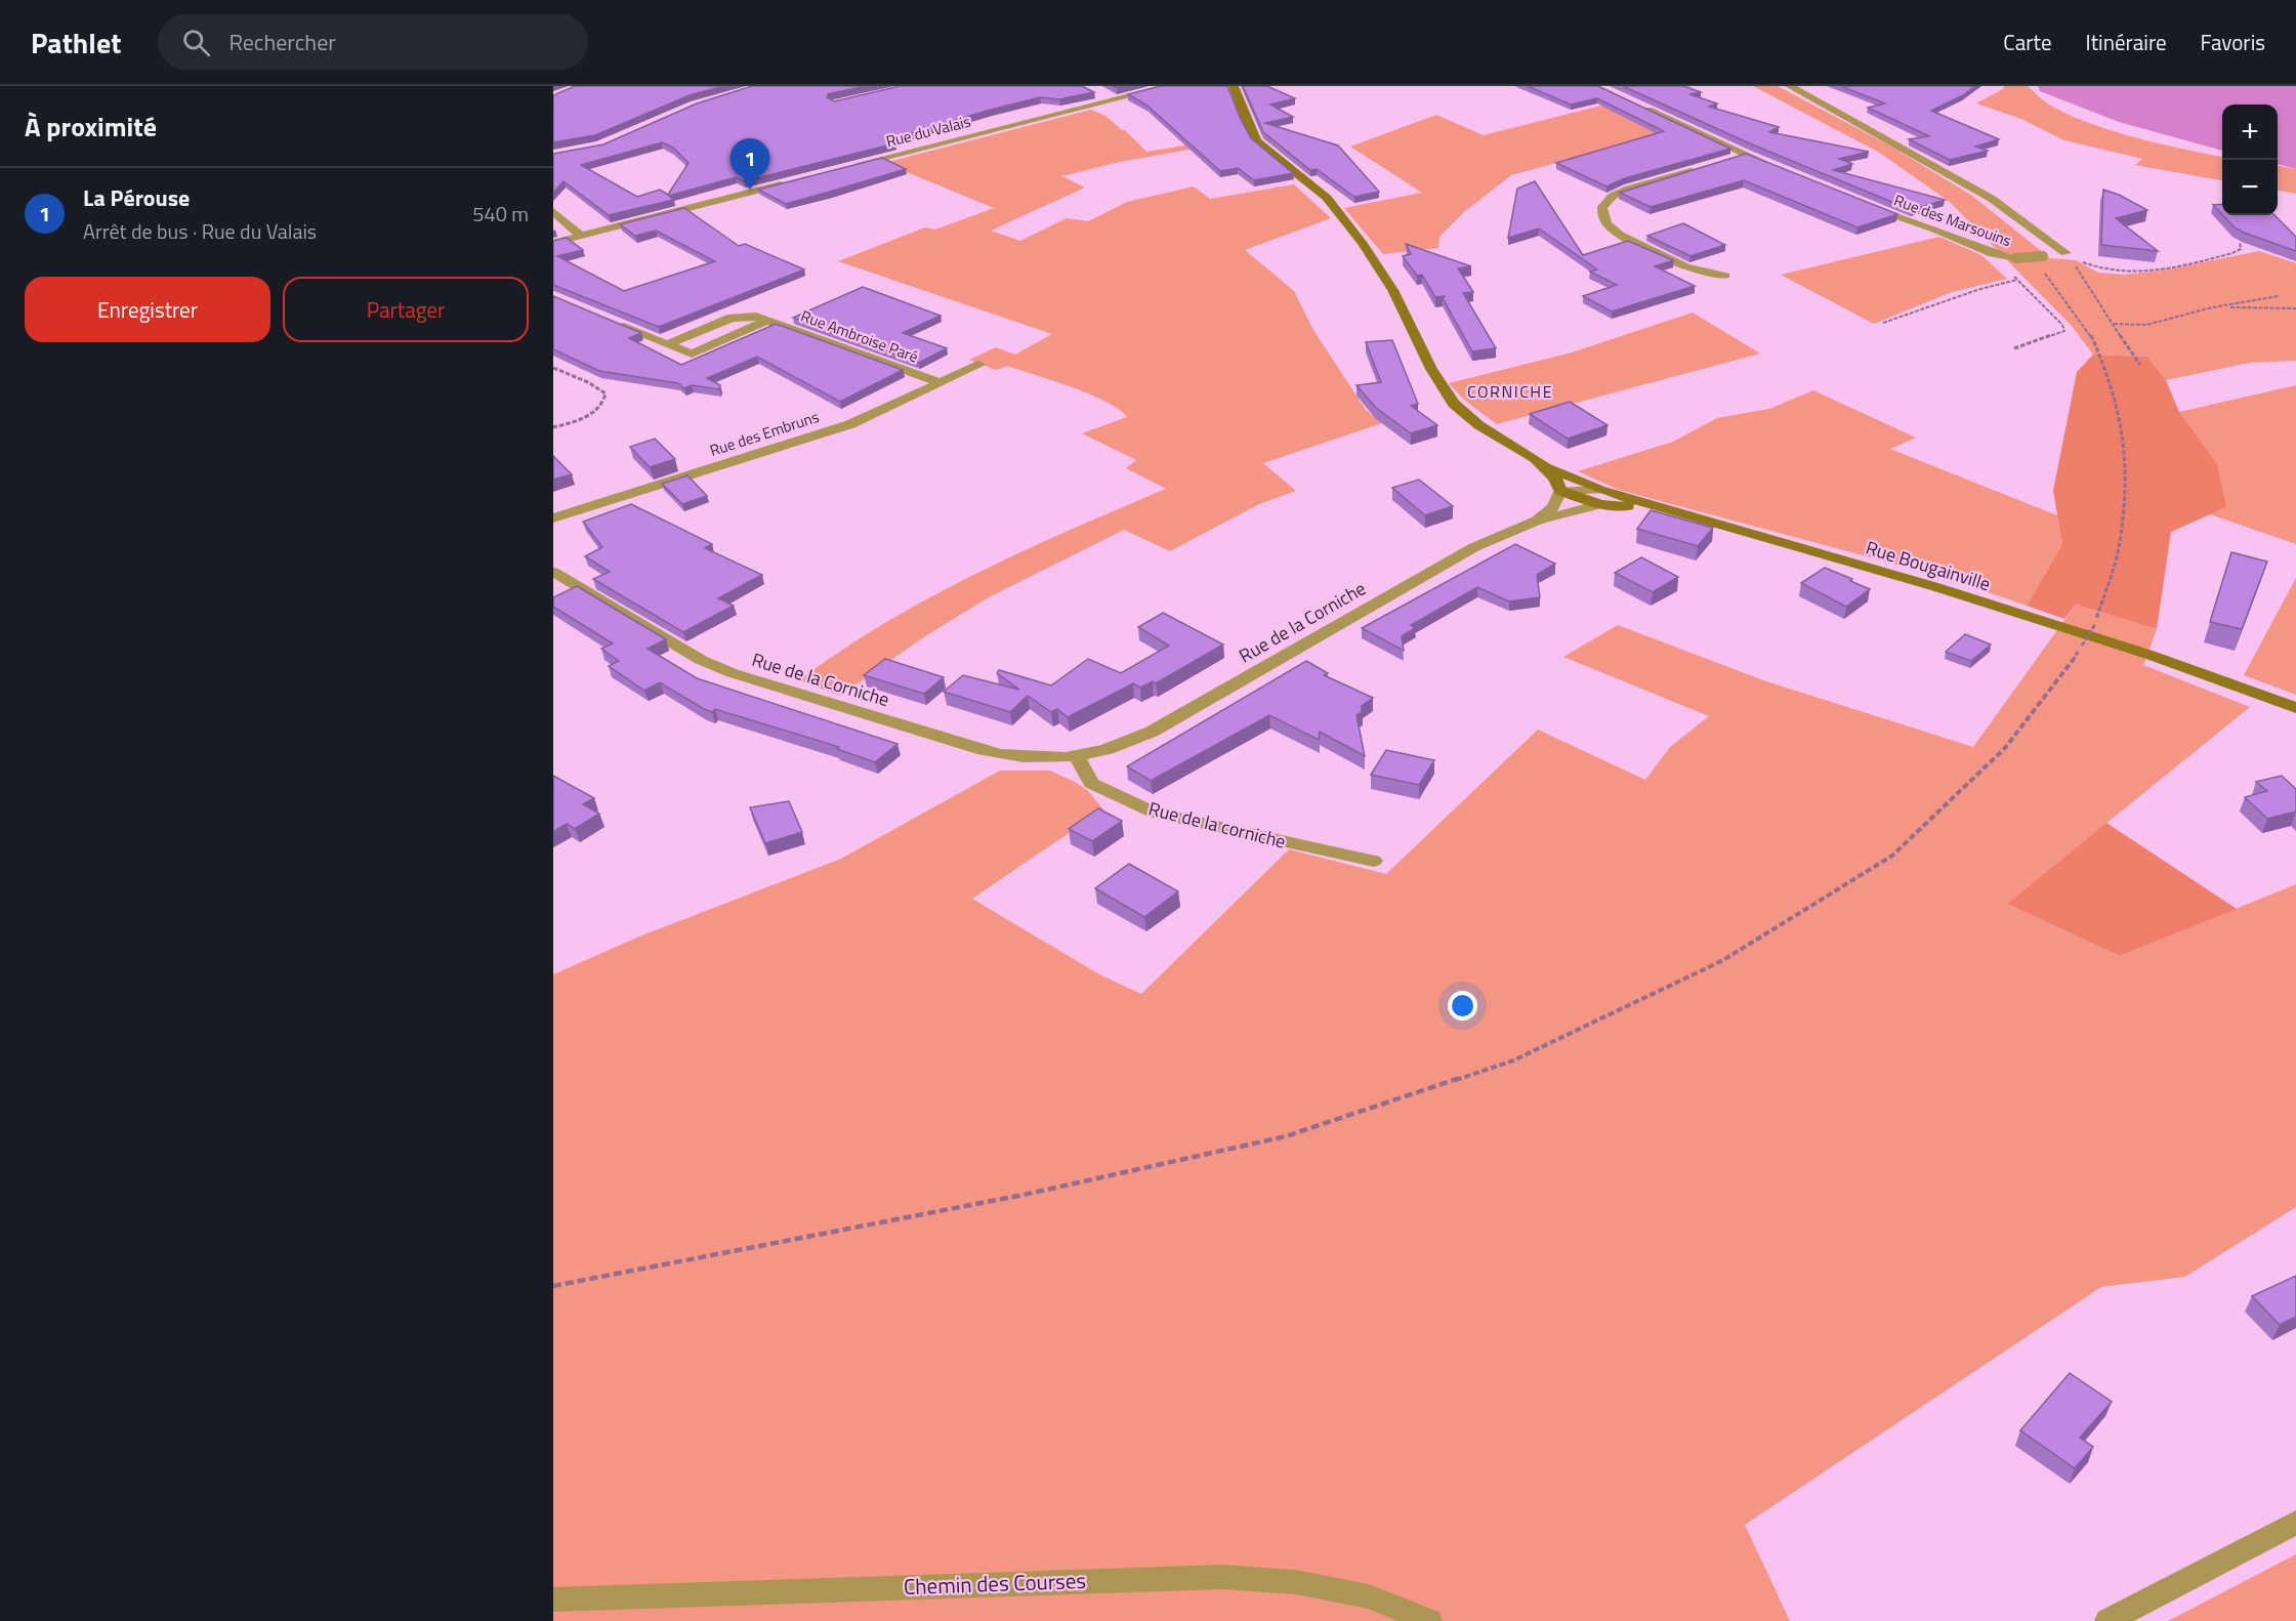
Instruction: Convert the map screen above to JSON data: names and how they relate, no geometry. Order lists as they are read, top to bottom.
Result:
{
  "streets": {
    "street": [
      "Rue du Valais",
      "Rue des Marsouins",
      "Rue Ambroise Paré",
      "Rue des Embruns",
      "Rue Bougainville",
      "Rue de la Corniche",
      "Rue de la corniche",
      "Chemin des Courses"
    ]
  },
  "crossings": [
    ["Rue Ambroise Paré", "Rue des Embruns"],
    ["Rue de la Corniche", "Rue de la corniche"]
  ],
  "districts": ["CORNICHE"],
  "page": {
    "header": "Pathlet",
    "search": "Rechercher",
    "nav": ["Carte", "Itinéraire", "Favoris"],
    "heading": "À proximité",
    "map_buttons": ["+", "−"],
    "pins": "1",
    "list": [
      {
        "mark": "1",
        "name": "La Pérouse",
        "note": "Arrêt de bus · Rue du Valais",
        "value": "540 m"
      }
    ],
    "buttons": ["Enregistrer", "Partager"]
  }
}
